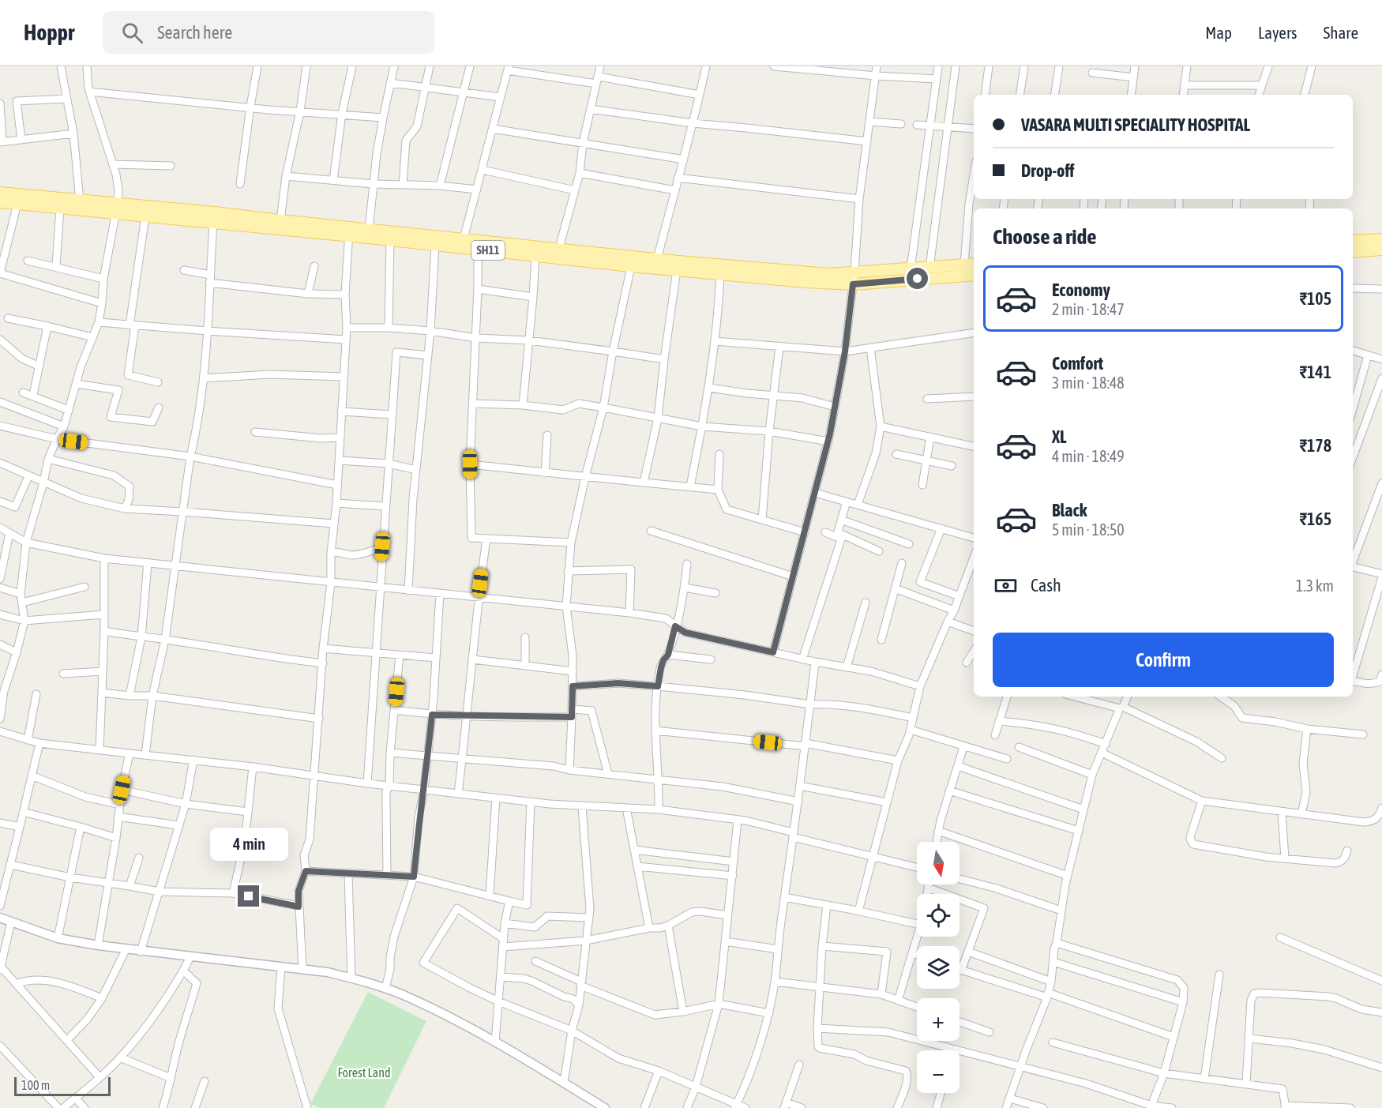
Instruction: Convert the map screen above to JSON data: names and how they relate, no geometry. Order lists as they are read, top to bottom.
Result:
{
  "streets": {
    "main road": ["SH11"]
  },
  "parks": ["Forest Land"],
  "scale_bar": "100 m",
  "north": "bottom",
  "page": {
    "header": "Hoppr",
    "search": "Search here",
    "nav": ["Map", "Layers", "Share"],
    "banner": ["VASARA MULTI SPECIALITY HOSPITAL", "Drop-off"],
    "heading": "Choose a ride",
    "list": [
      {
        "name": "Economy",
        "note": "2 min · 18:47",
        "value": "₹105"
      },
      {
        "name": "Comfort",
        "note": "3 min · 18:48",
        "value": "₹141"
      },
      {
        "name": "XL",
        "note": "4 min · 18:49",
        "value": "₹178"
      },
      {
        "name": "Black",
        "note": "5 min · 18:50",
        "value": "₹165"
      }
    ],
    "pay": ["Cash", "1.3 km"],
    "buttons": "Confirm",
    "bubble": "4 min",
    "map_buttons": ["+", "−"],
    "scale": "100 m"
  }
}
